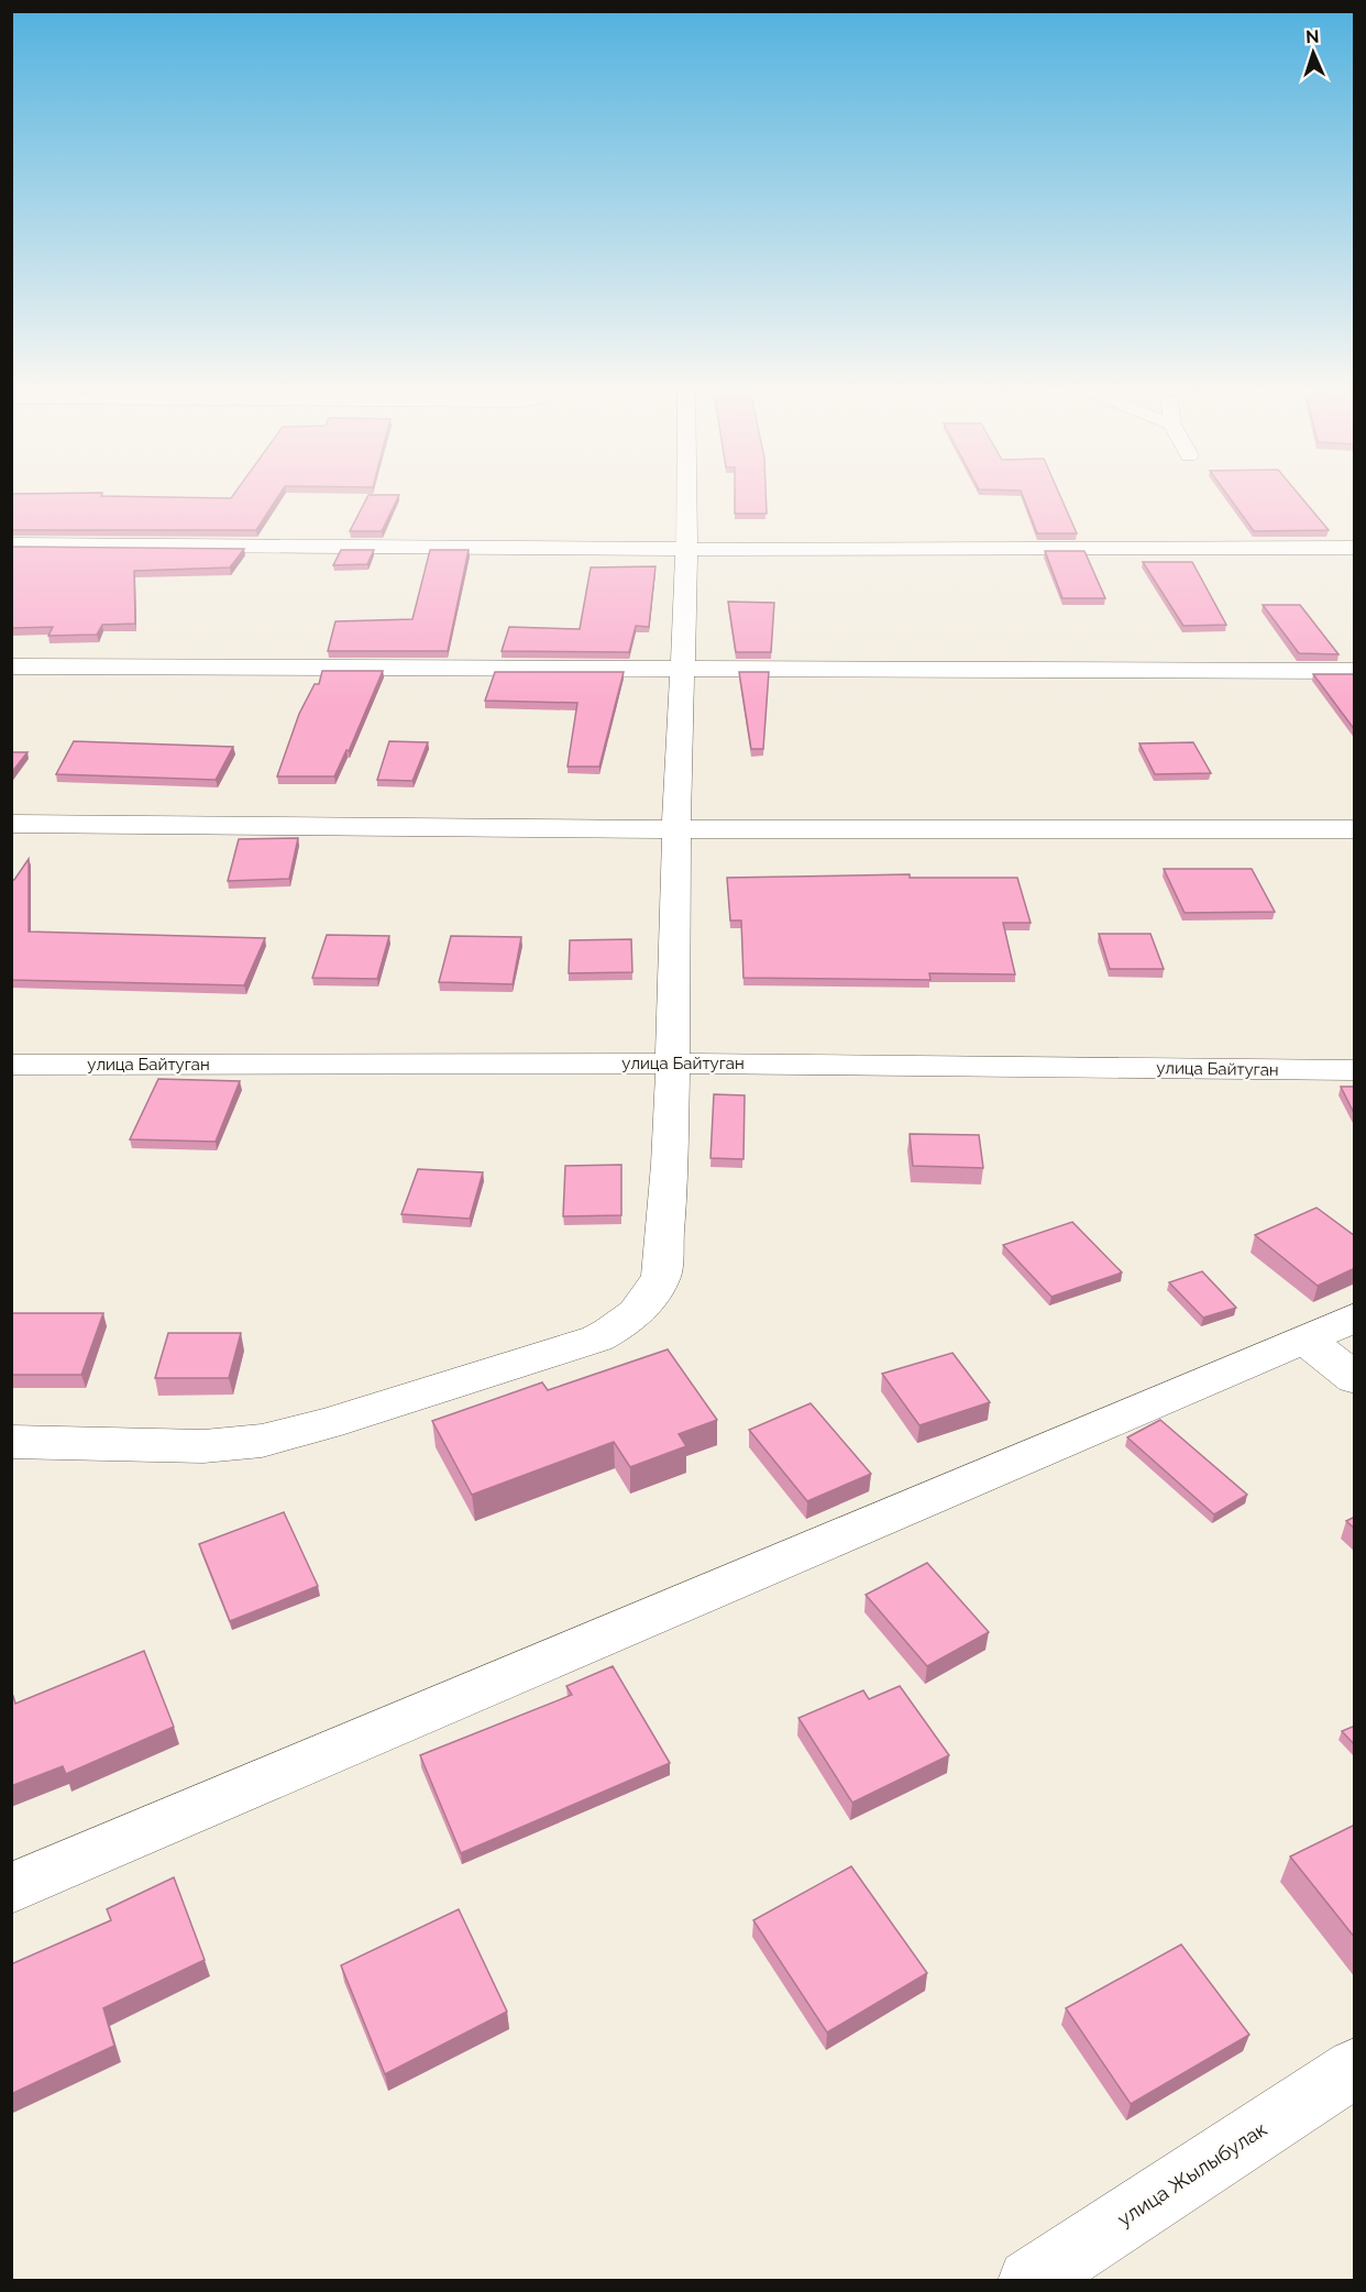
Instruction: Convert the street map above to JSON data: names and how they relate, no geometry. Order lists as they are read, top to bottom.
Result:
{
  "streets": {
    "street": ["улица Байтуган", "улица Жылыбулак"]
  },
  "north": "top"
}
